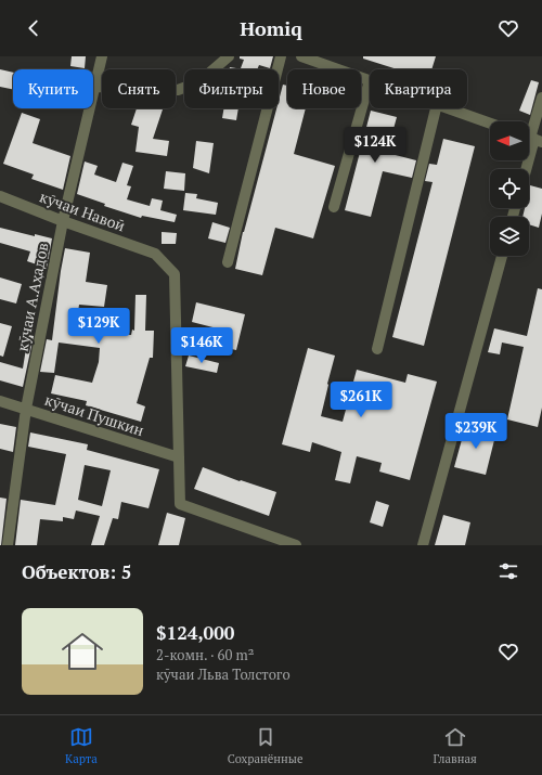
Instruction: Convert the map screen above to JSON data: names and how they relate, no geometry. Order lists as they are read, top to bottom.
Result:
{
  "streets": {
    "street": ["кӯчаи Навоӣ", "кӯчаи А.Аҳадов", "кӯчаи Пушкин"]
  },
  "crossings": [
    ["кӯчаи Навоӣ", "кӯчаи А.Аҳадов"],
    ["кӯчаи Навоӣ", "кӯчаи Пушкин"],
    ["кӯчаи А.Аҳадов", "кӯчаи Пушкин"]
  ],
  "north": "left",
  "page": {
    "header": "Homiq",
    "chip": [
      "Купить",
      "Снять",
      "Фильтры",
      "Новое",
      "Квартира"
    ],
    "price": [
      "$124K",
      "$129K",
      "$146K",
      "$261K",
      "$239K"
    ],
    "heading": "Объектов: 5",
    "list": [
      {
        "name": "$124,000",
        "note": "2-комн. · 60 m² · кӯчаи Льва Толстого"
      }
    ],
    "tabs": ["Карта", "Сохранённые", "Главная"]
  }
}
